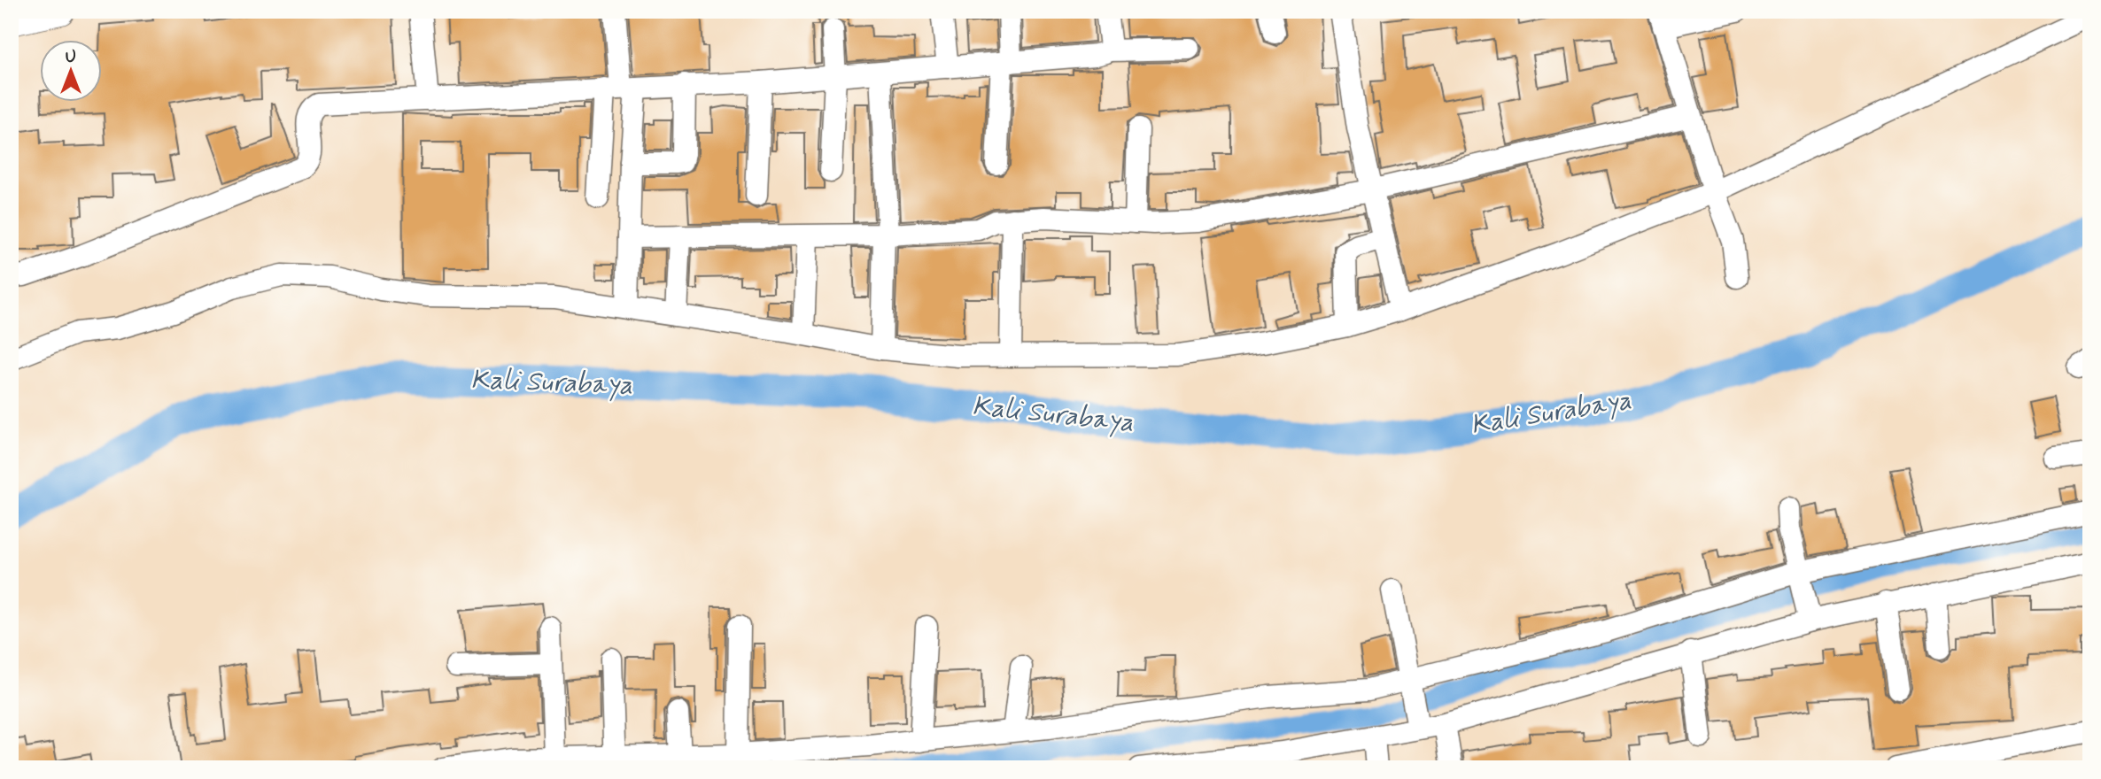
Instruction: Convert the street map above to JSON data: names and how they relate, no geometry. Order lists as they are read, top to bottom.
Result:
{
  "water": ["Kali Surabaya"],
  "north": "top"
}
